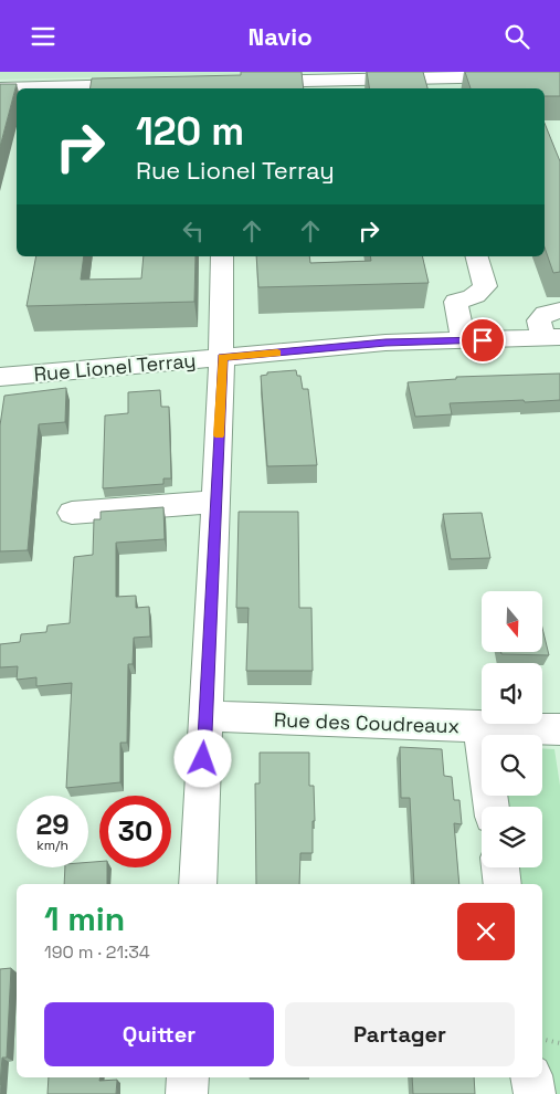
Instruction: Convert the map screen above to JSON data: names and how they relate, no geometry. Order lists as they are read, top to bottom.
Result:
{
  "streets": {
    "street": ["Rue Lionel Terray", "Rue des Coudreaux"]
  },
  "north": "bottom",
  "page": {
    "header": "Navio",
    "turn": ["120 m", "Rue Lionel Terray"],
    "speed": "29 km/h",
    "limit": "30",
    "heading": ["1 min", "190 m · 21:34"],
    "buttons": ["Quitter", "Partager"]
  }
}
